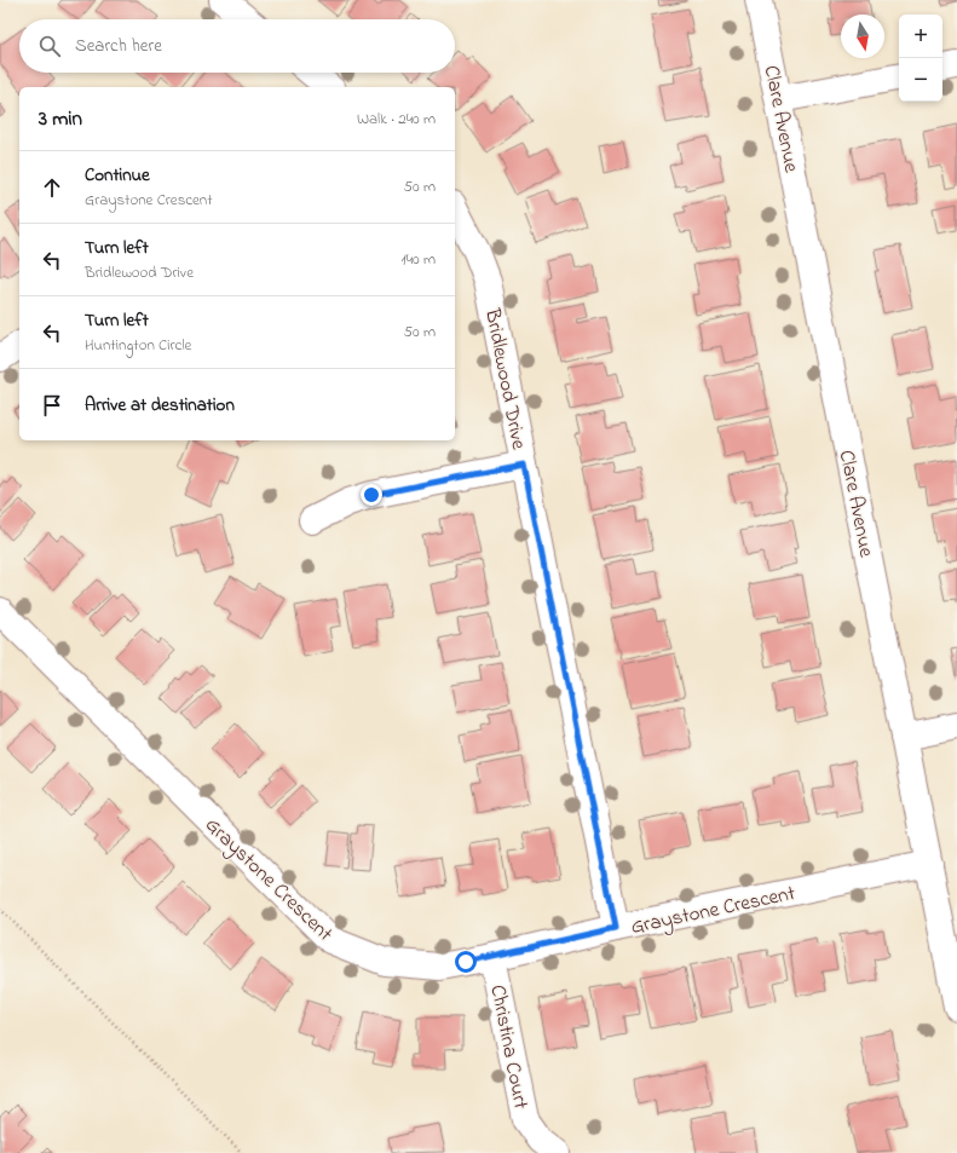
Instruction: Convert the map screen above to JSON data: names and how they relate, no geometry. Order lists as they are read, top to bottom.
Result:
{
  "streets": {
    "street": [
      "Clare Avenue",
      "Bridlewood Drive",
      "Graystone Crescent",
      "Christina Court"
    ]
  },
  "crossings": [
    ["Clare Avenue", "Graystone Crescent"],
    ["Bridlewood Drive", "Graystone Crescent"],
    ["Graystone Crescent", "Christina Court"]
  ],
  "north": "bottom",
  "page": {
    "map_buttons": ["+", "−"],
    "search": "Search here",
    "heading": ["3 min", "Walk · 240 m"],
    "list": [
      ["Continue", "Graystone Crescent", "50 m"],
      ["Turn left", "Bridlewood Drive", "140 m"],
      ["Turn left", "Huntington Circle", "50 m"],
      "Arrive at destination"
    ]
  }
}
